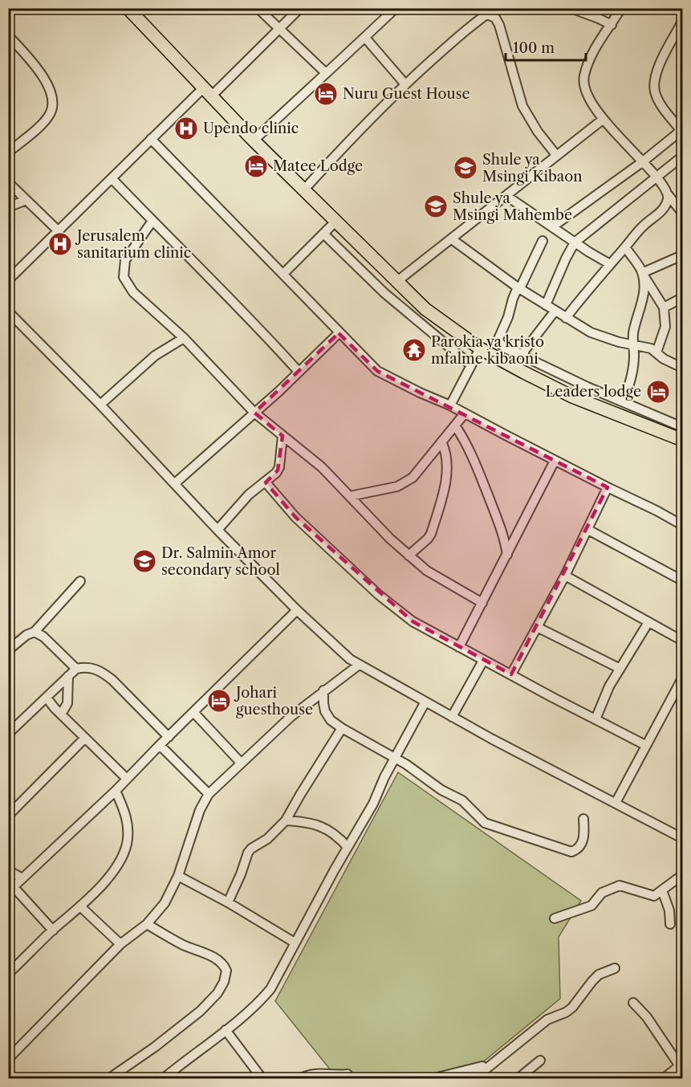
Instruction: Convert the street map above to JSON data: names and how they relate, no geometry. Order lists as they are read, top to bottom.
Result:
{
  "places": {
    "hotel": [
      "Nuru Guest House",
      "Matee Lodge",
      "Leaders lodge",
      "Johari guesthouse"
    ],
    "hospital": ["Upendo clinic", "Jerusalem sanitarium clinic"],
    "school or university": ["Shule ya Msingi Kibaon", "Shule ya Msingi Mahembe", "Dr. Salmin Amor secondary school"],
    "temple": ["Parokia ya kristo mfalme kibaoni"]
  },
  "scale_bar": "100 m"
}
